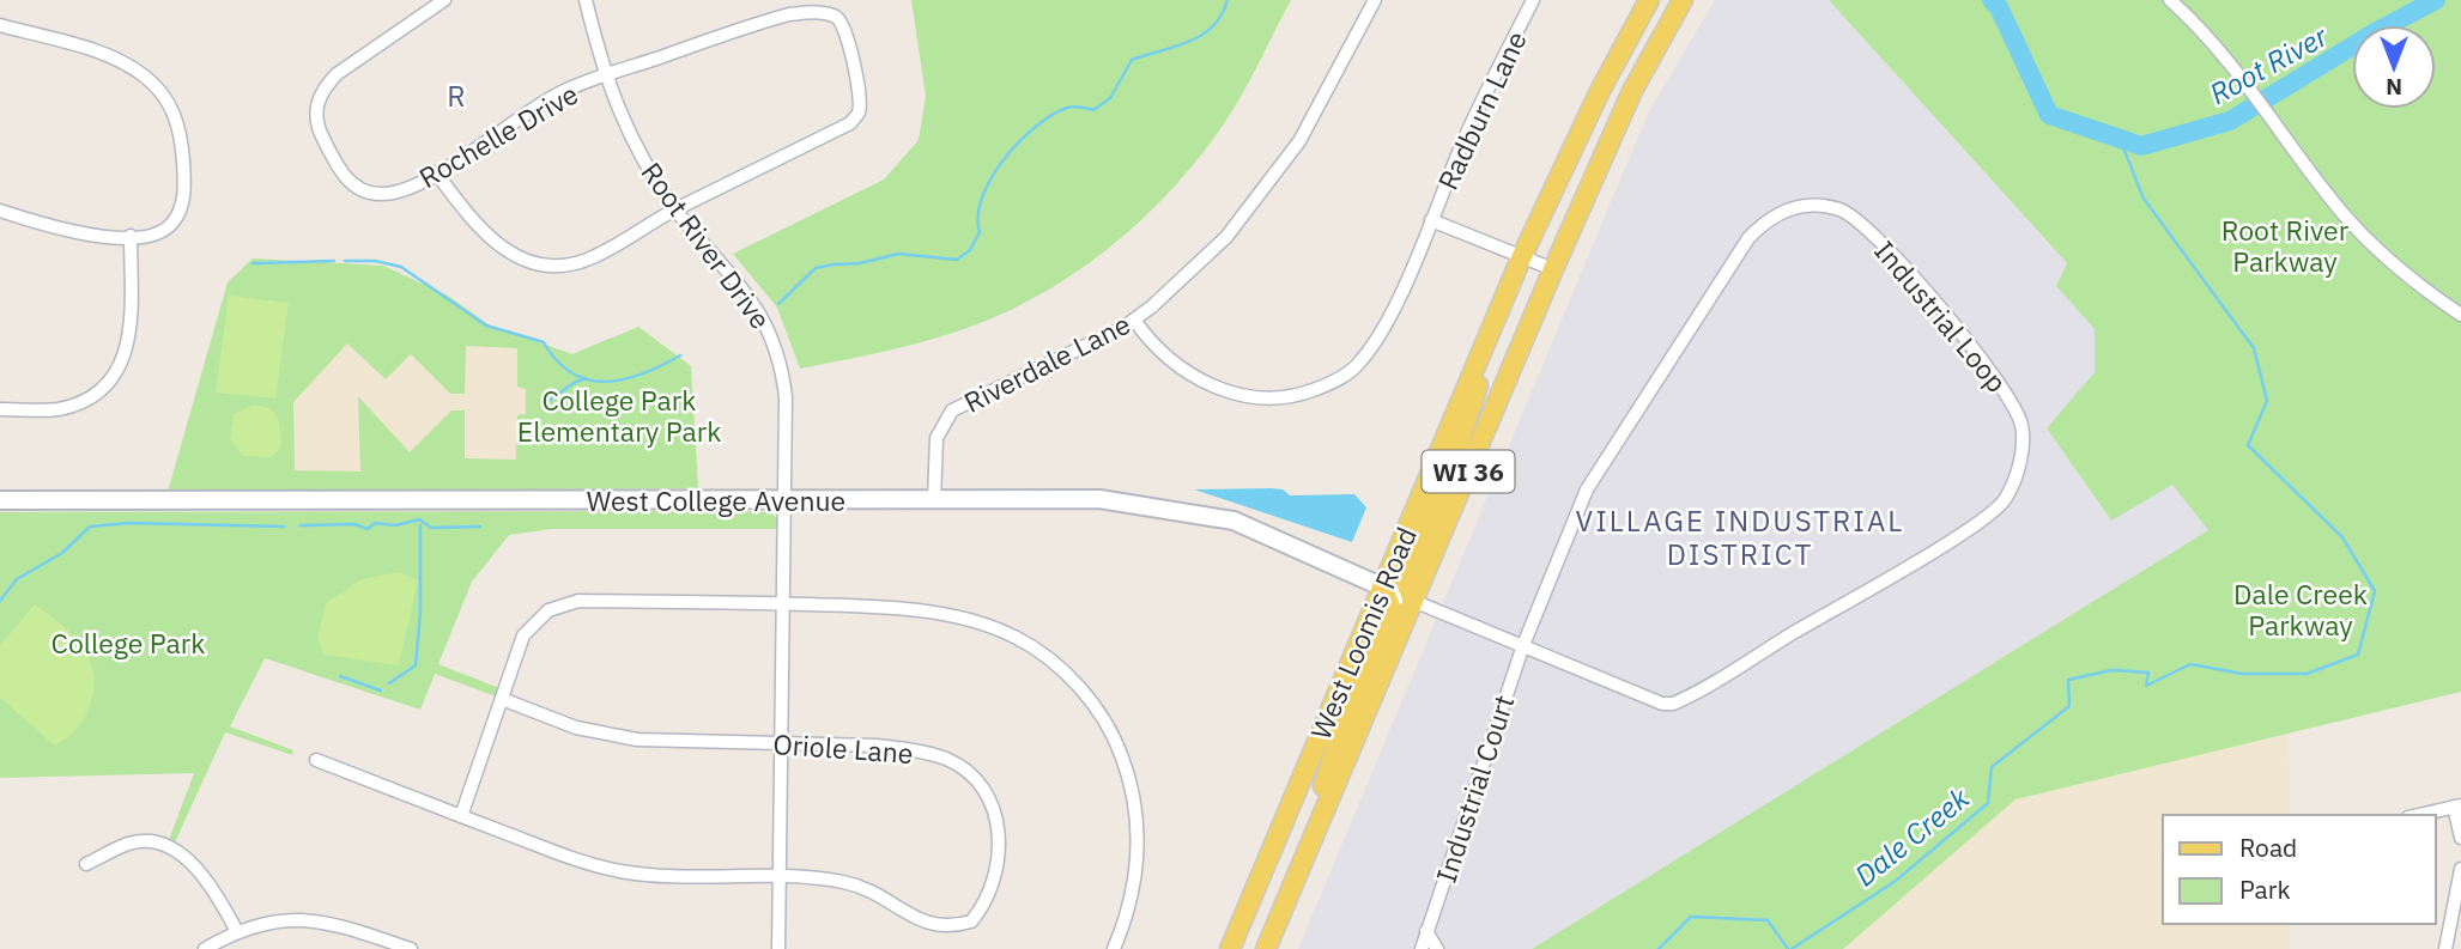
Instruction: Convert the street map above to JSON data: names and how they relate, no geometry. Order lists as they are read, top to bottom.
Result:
{
  "streets": {
    "main road": ["WI 36", "West Loomis Road"],
    "street": [
      "Radburn Lane",
      "Rochelle Drive",
      "Root River Drive",
      "Industrial Loop",
      "Riverdale Lane",
      "West College Avenue",
      "Oriole Lane",
      "Industrial Court"
    ]
  },
  "crossings": [
    ["Radburn Lane", "Riverdale Lane"],
    ["Radburn Lane", "West Loomis Road"],
    ["Rochelle Drive", "Root River Drive"],
    ["Root River Drive", "West College Avenue"],
    ["Root River Drive", "Oriole Lane"],
    ["Industrial Loop", "West College Avenue"],
    ["Industrial Loop", "West Loomis Road"],
    ["Industrial Loop", "Industrial Court"],
    ["Riverdale Lane", "West College Avenue"],
    ["West College Avenue", "West Loomis Road"]
  ],
  "districts": ["R", "VILLAGE INDUSTRIAL DISTRICT"],
  "water": ["Root River", "Dale Creek"],
  "parks": [
    "Root River Parkway",
    "College Park Elementary Park",
    "Dale Creek Parkway",
    "College Park"
  ],
  "legend": ["Road", "Park"],
  "north": "bottom"
}
